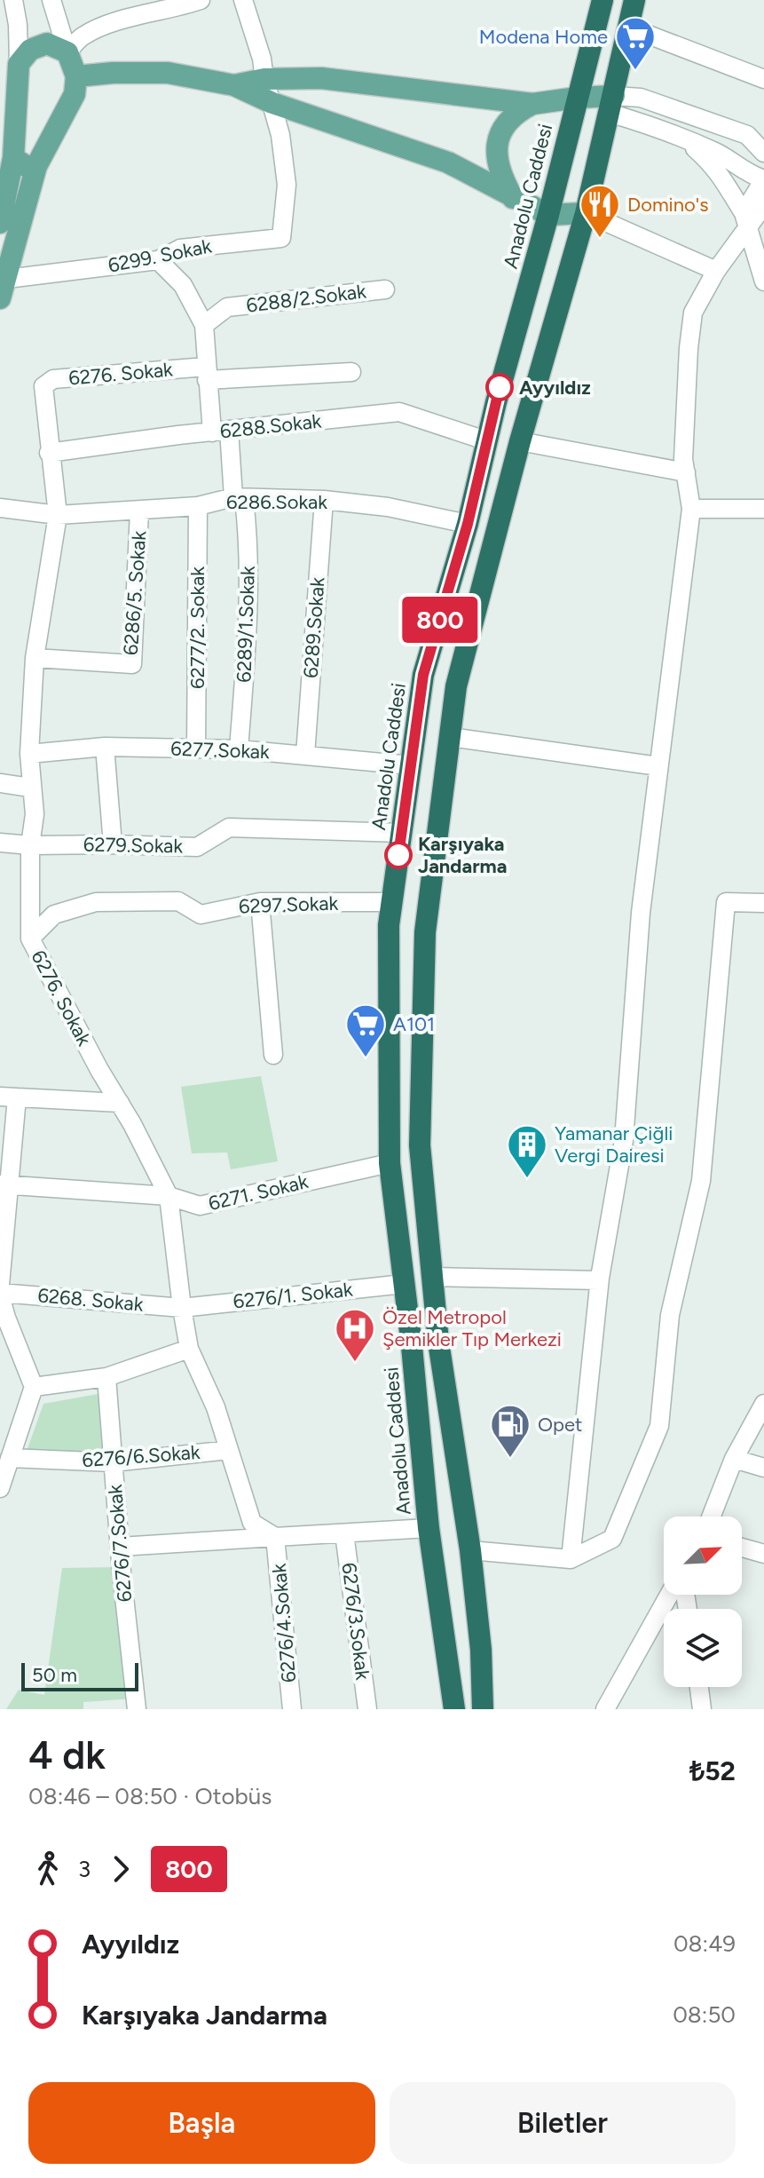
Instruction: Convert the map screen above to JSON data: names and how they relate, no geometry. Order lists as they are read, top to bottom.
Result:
{
  "streets": {
    "highway": ["Anadolu Caddesi"],
    "street": [
      "6299. Sokak",
      "6288/2.Sokak",
      "6276. Sokak",
      "6288.Sokak",
      "6286.Sokak",
      "6286/5. Sokak",
      "6289/1.Sokak",
      "6277/2. Sokak",
      "6289.Sokak",
      "6277.Sokak",
      "6279.Sokak",
      "6297.Sokak",
      "6271. Sokak",
      "6276/1. Sokak",
      "6268. Sokak",
      "6276/6.Sokak",
      "6276/7.Sokak",
      "6276/3.Sokak",
      "6276/4.Sokak"
    ]
  },
  "crossings": [
    ["Anadolu Caddesi", "6288.Sokak"],
    ["Anadolu Caddesi", "6286.Sokak"],
    ["Anadolu Caddesi", "6277.Sokak"],
    ["Anadolu Caddesi", "6279.Sokak"],
    ["Anadolu Caddesi", "6297.Sokak"],
    ["Anadolu Caddesi", "6271. Sokak"],
    ["Anadolu Caddesi", "6276/1. Sokak"],
    ["6288/2.Sokak", "6289/1.Sokak"],
    ["6276. Sokak", "6288.Sokak"],
    ["6276. Sokak", "6286.Sokak"],
    ["6276. Sokak", "6286/5. Sokak"],
    ["6276. Sokak", "6289/1.Sokak"],
    ["6276. Sokak", "6277.Sokak"],
    ["6276. Sokak", "6279.Sokak"],
    ["6276. Sokak", "6297.Sokak"],
    ["6276. Sokak", "6271. Sokak"],
    ["6276. Sokak", "6276/1. Sokak"],
    ["6276. Sokak", "6268. Sokak"],
    ["6276. Sokak", "6276/6.Sokak"],
    ["6276. Sokak", "6276/4.Sokak"],
    ["6288.Sokak", "6289/1.Sokak"],
    ["6286.Sokak", "6286/5. Sokak"],
    ["6286.Sokak", "6289/1.Sokak"],
    ["6286.Sokak", "6277/2. Sokak"],
    ["6286.Sokak", "6289.Sokak"],
    ["6289/1.Sokak", "6277.Sokak"],
    ["6277/2. Sokak", "6277.Sokak"],
    ["6289.Sokak", "6277.Sokak"],
    ["6276/1. Sokak", "6268. Sokak"],
    ["6276/6.Sokak", "6276/7.Sokak"]
  ],
  "places": {
    "supermarket": ["Modena Home", "A101"],
    "restaurant": ["Domino's"],
    "other": ["Ayyıldız", "Karşıyaka Jandarma"],
    "building": ["Yamanar Çiğli Vergi Dairesi"],
    "hospital": ["Özel Metropol Şemikler Tıp Merkezi"],
    "fuel station": ["Opet"]
  },
  "lines": ["bus line 800"],
  "scale_bar": "50 m",
  "north": "top right",
  "page": {
    "on_map": "800",
    "scale": "50 m",
    "heading": ["4 dk", "08:46 – 08:50 · Otobüs", "₺52"],
    "legs": ["3", "800"],
    "list": [
      {
        "name": "Ayyıldız",
        "value": "08:49"
      },
      {
        "name": "Karşıyaka Jandarma",
        "value": "08:50"
      }
    ],
    "buttons": ["Başla", "Biletler"]
  }
}
